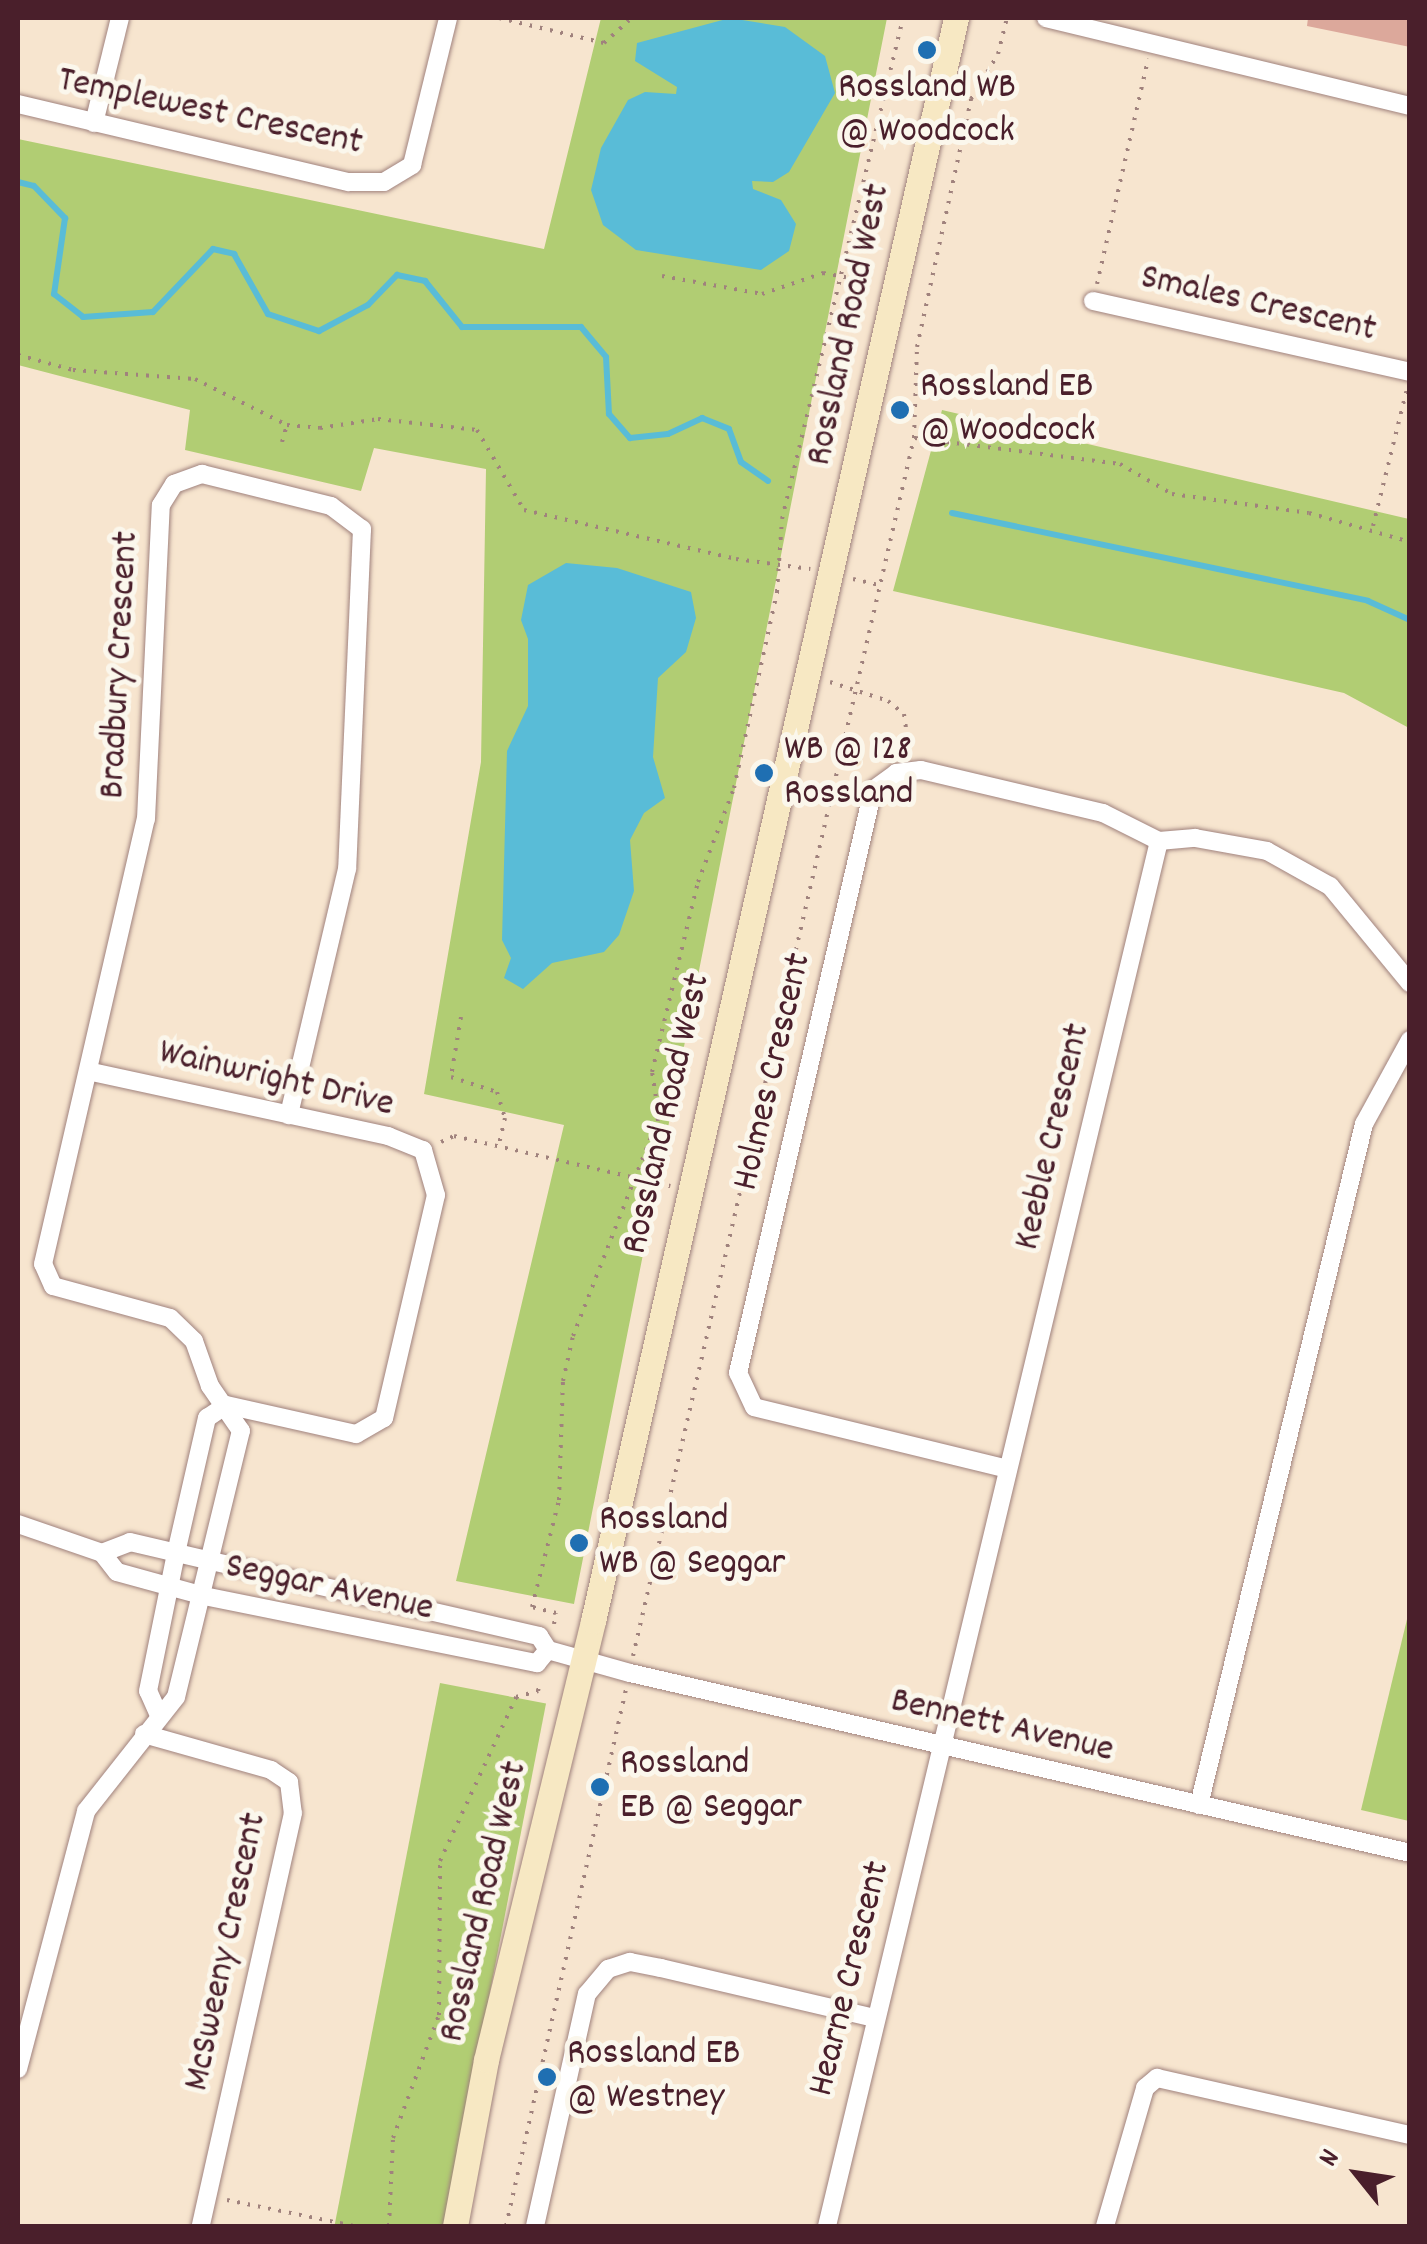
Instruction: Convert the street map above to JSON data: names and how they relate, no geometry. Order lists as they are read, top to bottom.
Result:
{
  "streets": {
    "main road": ["Rossland Road West"],
    "street": [
      "Templewest Crescent",
      "Smales Crescent",
      "Bradbury Crescent",
      "Holmes Crescent",
      "Wainwright Drive",
      "Keeble Crescent",
      "Seggar Avenue",
      "Bennett Avenue",
      "McSweeny Crescent",
      "Hearne Crescent"
    ]
  },
  "crossings": [
    ["Rossland Road West", "Seggar Avenue"],
    ["Rossland Road West", "Bennett Avenue"],
    ["Bradbury Crescent", "Wainwright Drive"],
    ["Bradbury Crescent", "Seggar Avenue"],
    ["Holmes Crescent", "Keeble Crescent"],
    ["Keeble Crescent", "Bennett Avenue"],
    ["Keeble Crescent", "Hearne Crescent"],
    ["Seggar Avenue", "Bennett Avenue"],
    ["Bennett Avenue", "Hearne Crescent"]
  ],
  "places": [
    "Rossland WB @ Woodcock",
    "Rossland EB @ Woodcock",
    "WB @ 128 Rossland",
    "Rossland WB @ Seggar",
    "Rossland EB @ Seggar",
    "Rossland EB @ Westney"
  ],
  "north": "top left"
}
